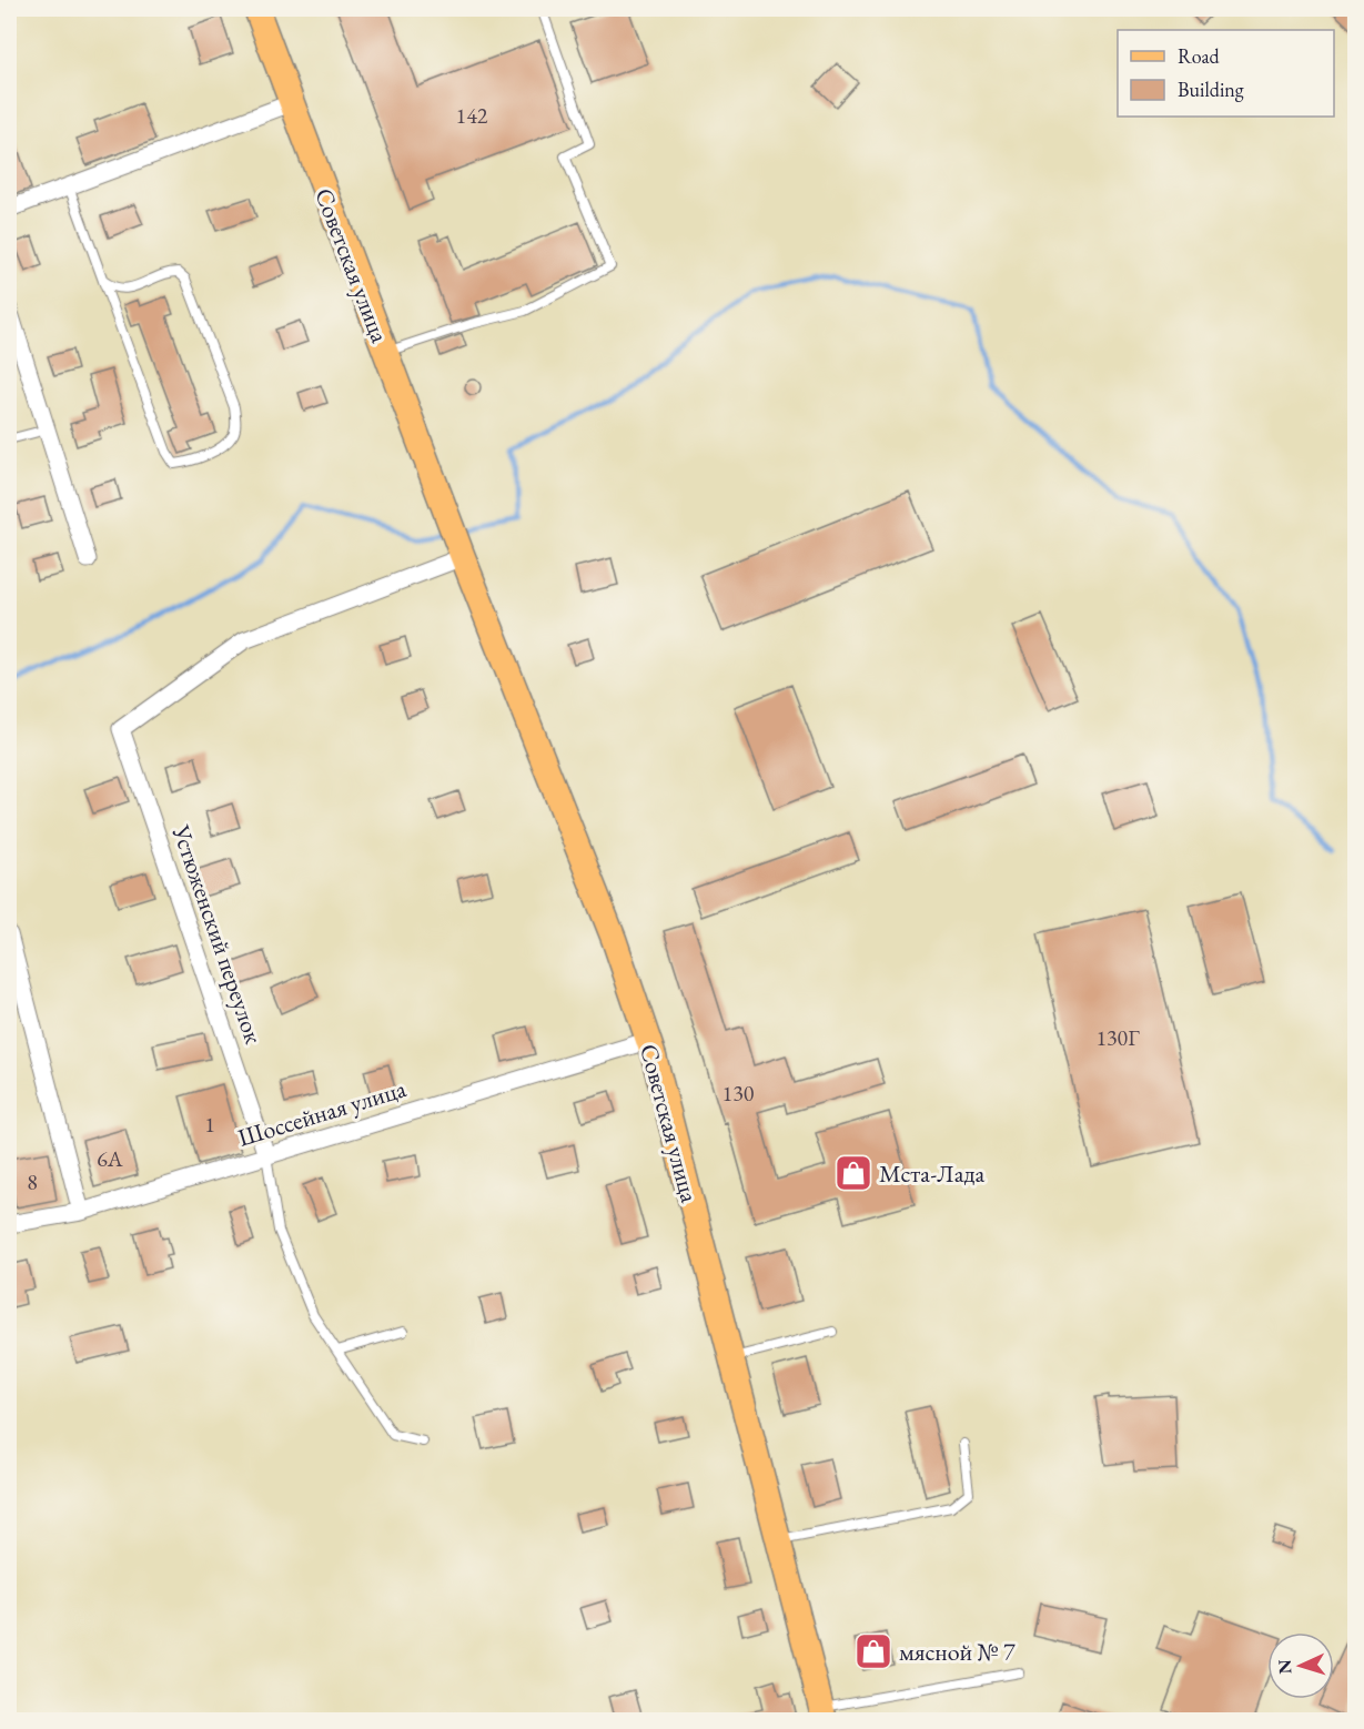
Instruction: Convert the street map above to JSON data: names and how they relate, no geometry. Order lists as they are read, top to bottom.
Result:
{
  "streets": {
    "main road": ["Советская улица"],
    "street": ["Устюженский переулок", "Шоссейная улица"]
  },
  "crossings": [
    ["Советская улица", "Устюженский переулок"],
    ["Советская улица", "Шоссейная улица"],
    ["Устюженский переулок", "Шоссейная улица"]
  ],
  "places": {
    "shop": ["Мста-Лада", "мясной № 7"]
  },
  "house_numbers": [
    "142",
    "130Г",
    "130",
    "1",
    "6А",
    "8"
  ],
  "legend": ["Road", "Building"],
  "north": "left"
}
